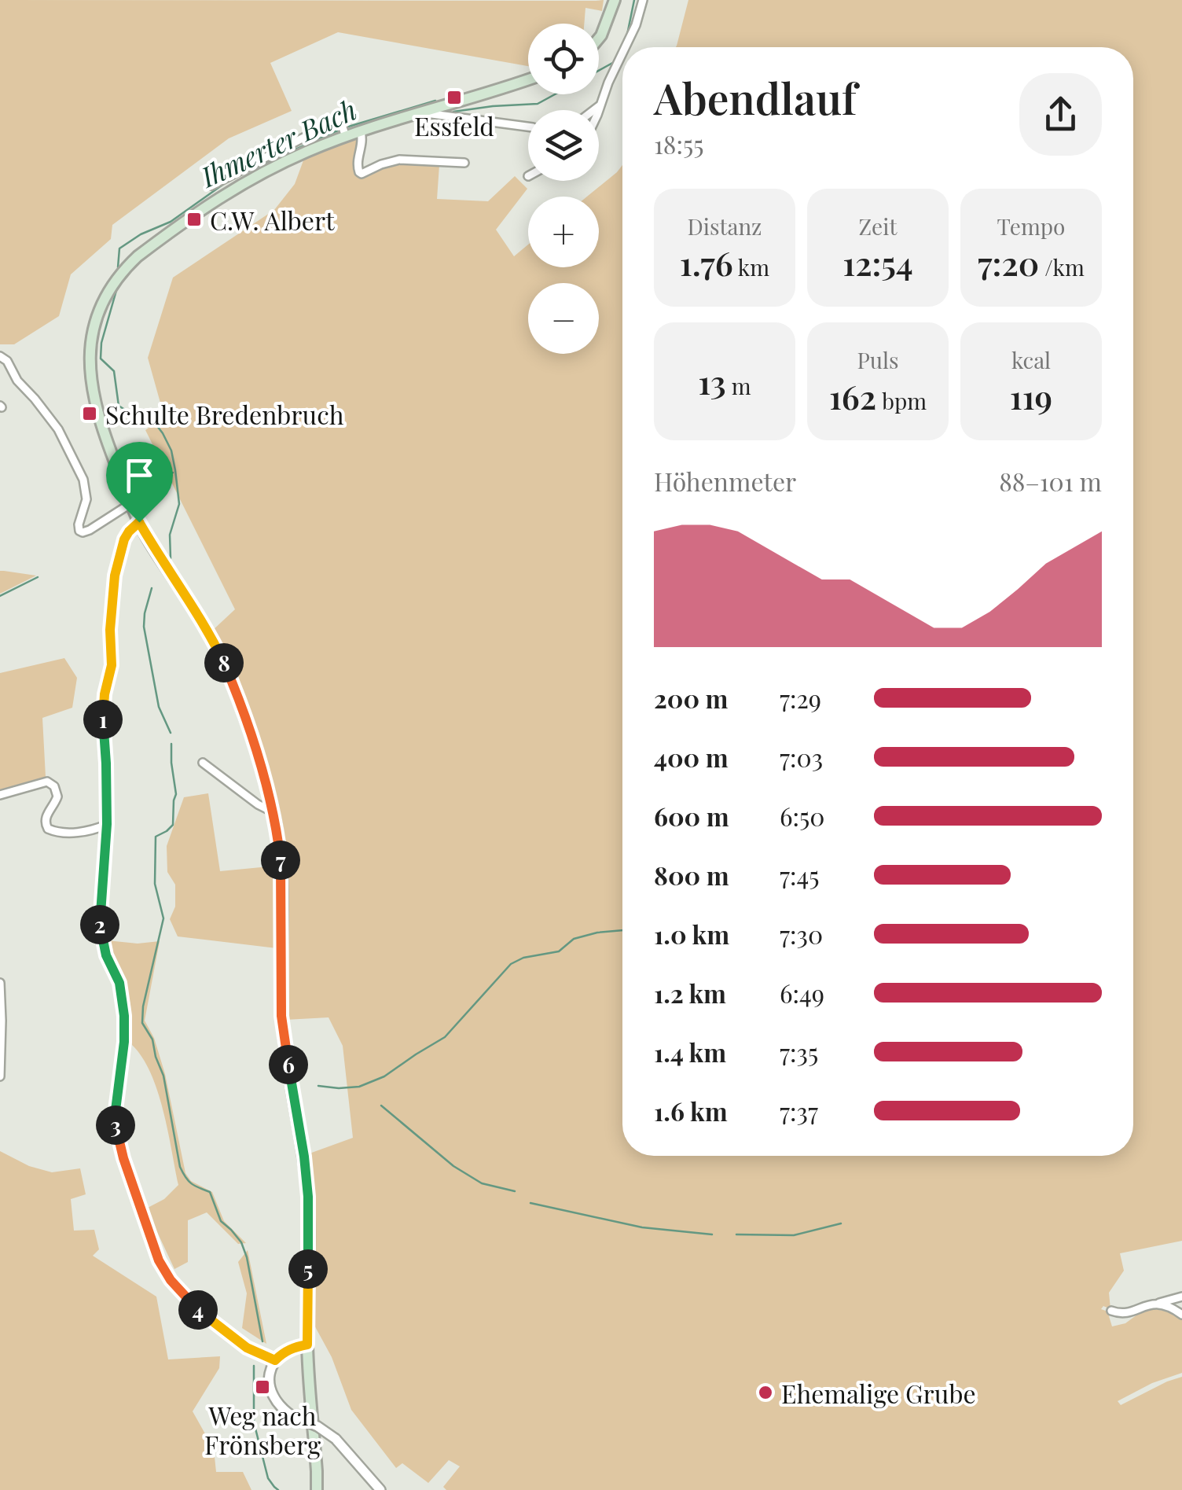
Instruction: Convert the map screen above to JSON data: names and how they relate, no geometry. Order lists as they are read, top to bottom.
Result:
{
  "water": ["Ihmerter Bach"],
  "places": {
    "transit": [
      "Essfeld",
      "C.W. Albert",
      "Schulte Bredenbruch",
      "Weg nach Frönsberg"
    ],
    "other": ["Ehemalige Grube"]
  },
  "page": {
    "map_buttons": ["+", "−"],
    "heading": ["Abendlauf", "18:55"],
    "stats": [
      ["Distanz", "1.76 km"],
      ["Zeit", "12:54"],
      ["Tempo", "7:20 /km"],
      ["13 m"],
      ["Puls", "162 bpm"],
      ["kcal", "119"]
    ],
    "chart": ["Höhenmeter", "88–101 m"],
    "pins": [
      "8",
      "1",
      "7",
      "2",
      "6",
      "3",
      "5",
      "4"
    ],
    "list": [
      {
        "name": "200 m",
        "note": "7:29"
      },
      {
        "name": "400 m",
        "note": "7:03"
      },
      {
        "name": "600 m",
        "note": "6:50"
      },
      {
        "name": "800 m",
        "note": "7:45"
      },
      {
        "name": "1.0 km",
        "note": "7:30"
      },
      {
        "name": "1.2 km",
        "note": "6:49"
      },
      {
        "name": "1.4 km",
        "note": "7:35"
      },
      {
        "name": "1.6 km",
        "note": "7:37"
      }
    ]
  }
}
